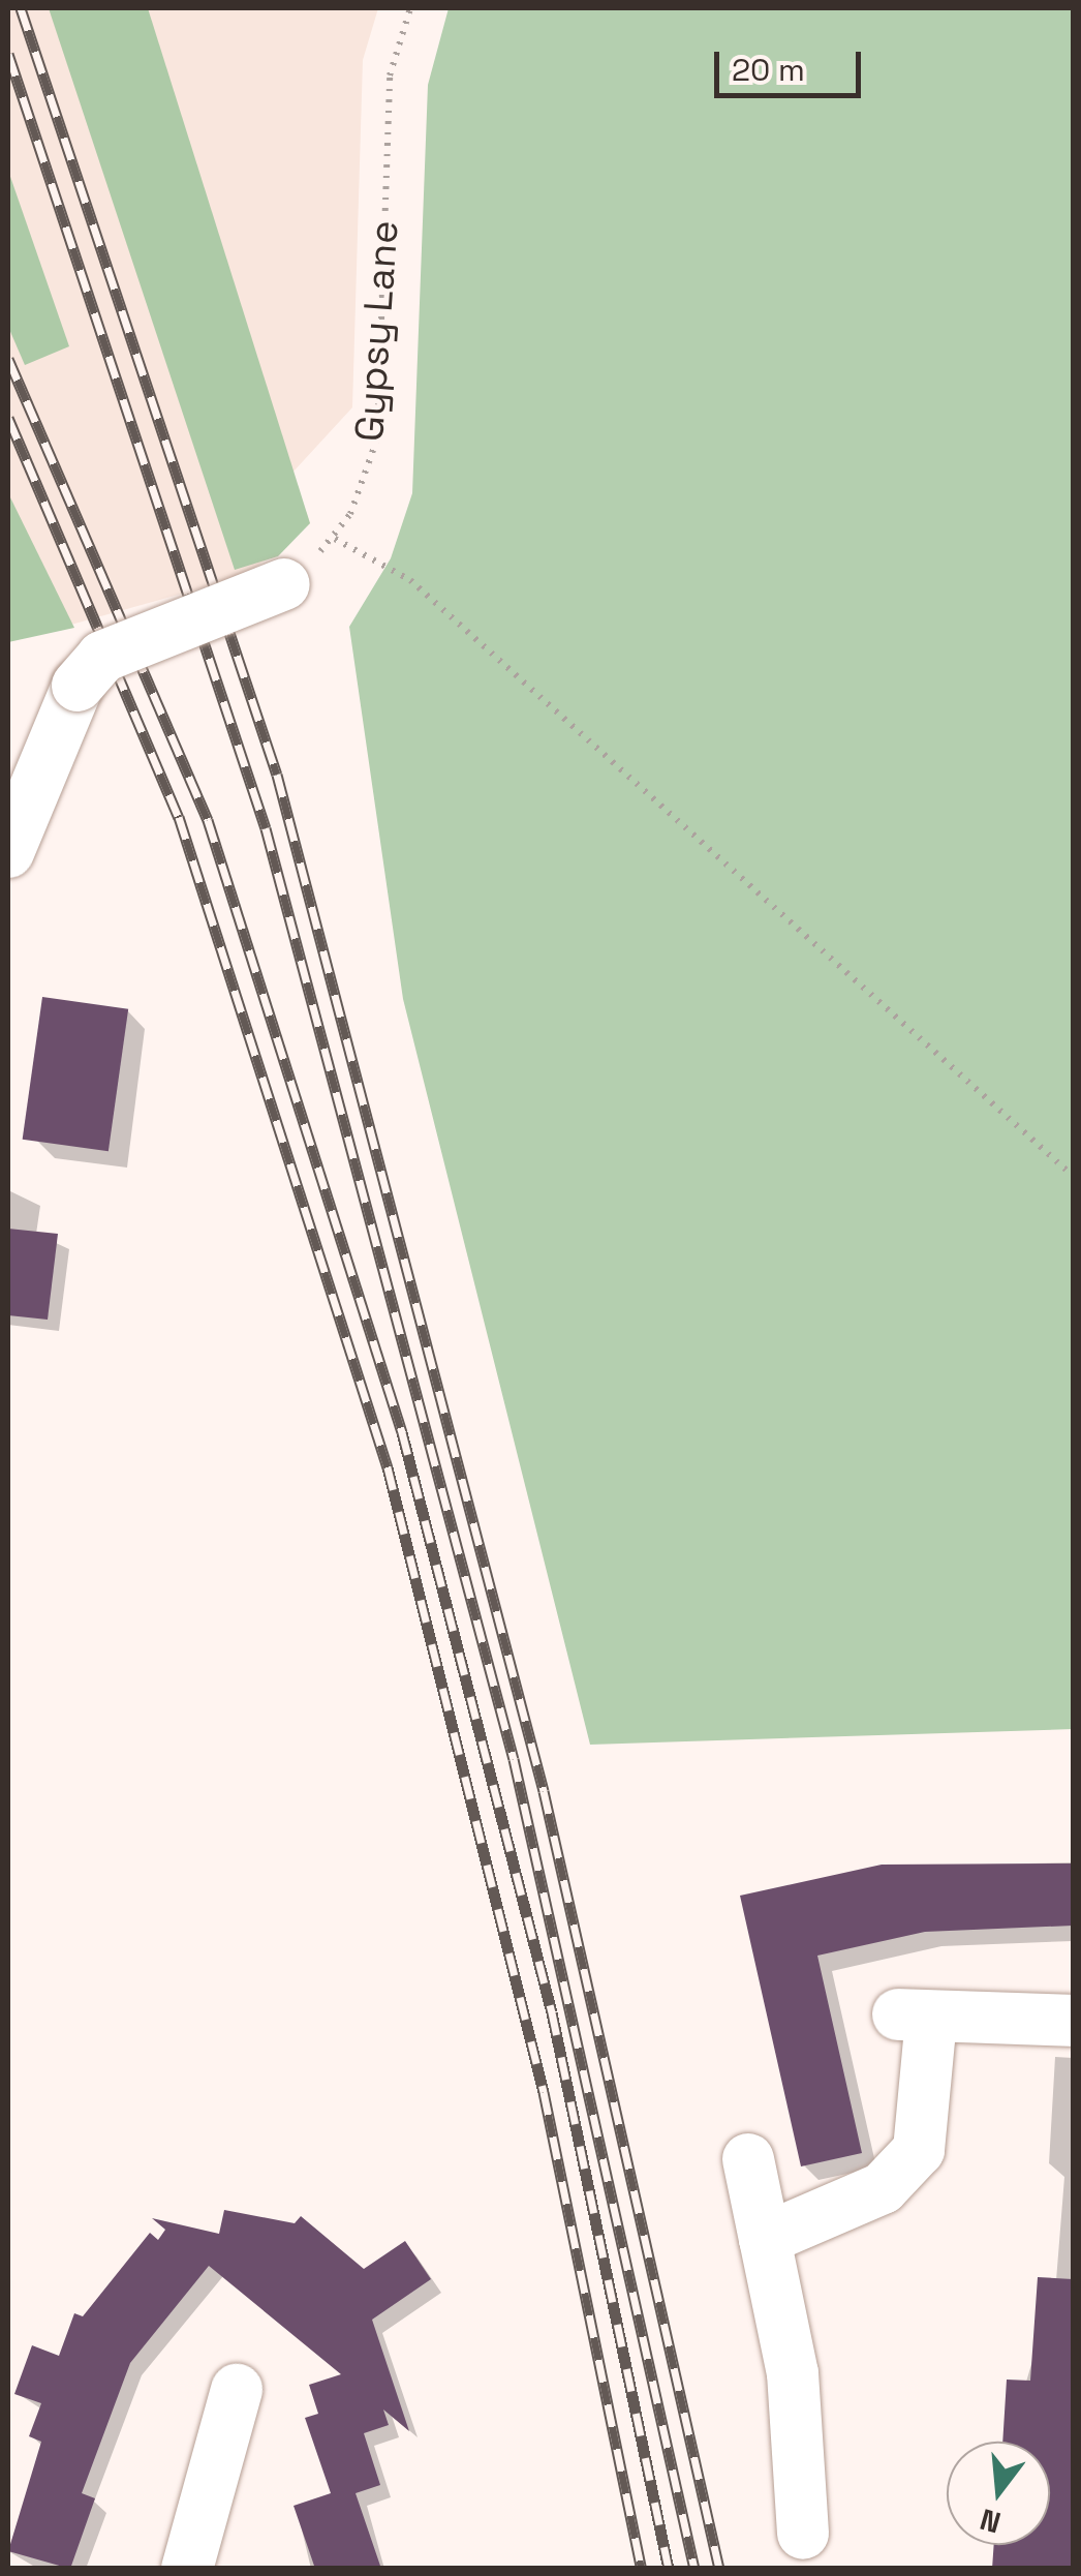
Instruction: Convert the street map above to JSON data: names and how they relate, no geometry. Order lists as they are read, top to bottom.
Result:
{
  "streets": {
    "path": ["Gypsy Lane"]
  },
  "scale_bar": "20 m",
  "north": "bottom"
}
